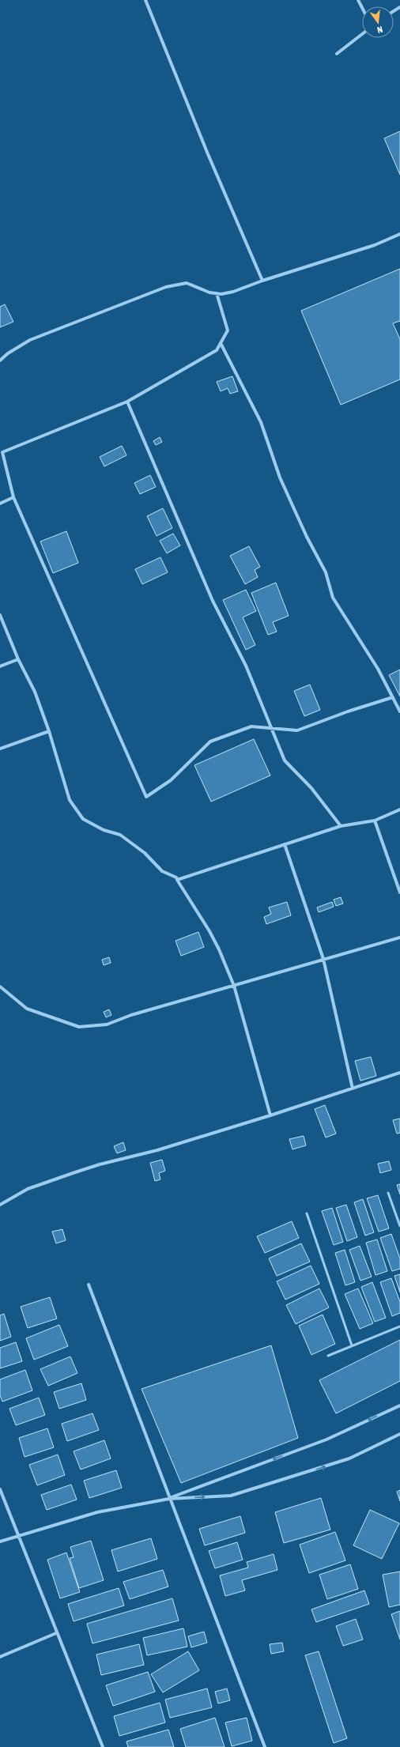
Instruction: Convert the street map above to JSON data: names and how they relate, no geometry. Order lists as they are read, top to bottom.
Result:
{
  "north": "bottom"
}
